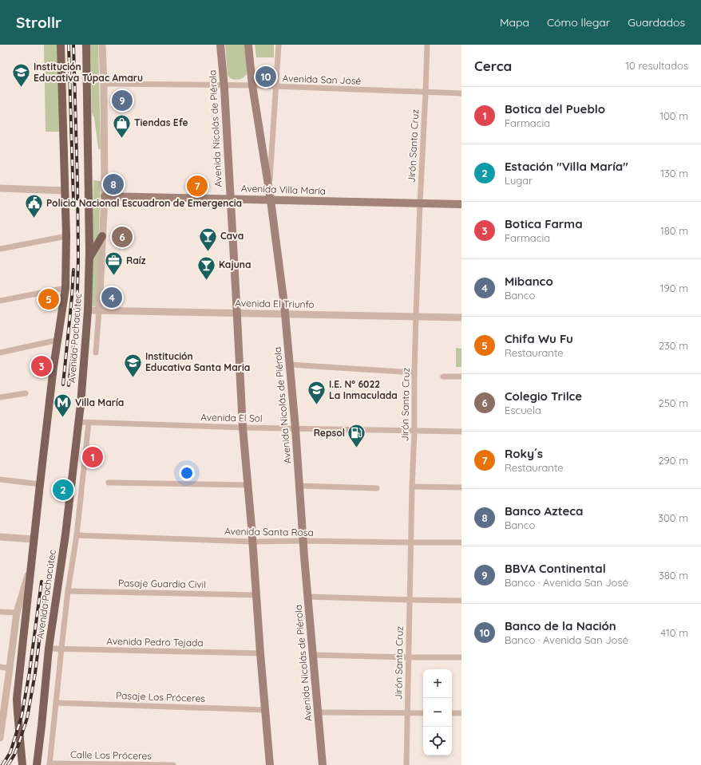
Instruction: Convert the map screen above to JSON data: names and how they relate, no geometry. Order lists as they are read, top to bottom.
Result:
{
  "streets": {
    "main road": ["Avenida Nicolás de Piérola", "Avenida Villa María", "Avenida Pachacútec"],
    "street": [
      "Avenida San José",
      "Jirón Santa Cruz",
      "Avenida El Triunfo",
      "Avenida El Sol",
      "Avenida Santa Rosa",
      "Pasaje Guardia Civil",
      "Avenida Pedro Tejada",
      "Pasaje Los Próceres",
      "Calle Los Próceres"
    ]
  },
  "crossings": [
    ["Avenida San José", "Avenida Nicolás de Piérola"],
    ["Avenida San José", "Jirón Santa Cruz"],
    ["Avenida Nicolás de Piérola", "Avenida Villa María"],
    ["Avenida Nicolás de Piérola", "Avenida El Triunfo"],
    ["Avenida Nicolás de Piérola", "Avenida El Sol"],
    ["Avenida Nicolás de Piérola", "Avenida Santa Rosa"],
    ["Avenida Nicolás de Piérola", "Pasaje Guardia Civil"],
    ["Avenida Nicolás de Piérola", "Avenida Pedro Tejada"],
    ["Avenida Nicolás de Piérola", "Pasaje Los Próceres"],
    ["Jirón Santa Cruz", "Avenida Villa María"],
    ["Jirón Santa Cruz", "Avenida El Triunfo"],
    ["Jirón Santa Cruz", "Avenida El Sol"],
    ["Jirón Santa Cruz", "Avenida Santa Rosa"],
    ["Avenida El Triunfo", "Avenida Pachacútec"],
    ["Avenida Pachacútec", "Avenida El Sol"],
    ["Avenida Pachacútec", "Avenida Pedro Tejada"]
  ],
  "places": {
    "school or university": ["Institución Educativa Túpac Amaru", "Institución Educativa Santa Maria", "I.E. N° 6022 La Inmaculada"],
    "shop": ["Tiendas Efe"],
    "public building": ["Policia Nacional Escuadron de Emergencia"],
    "bar": ["Cava", "Kajuna"],
    "office": ["Raíz"],
    "metro station": ["Villa María"],
    "fuel station": ["Repsol"]
  },
  "page": {
    "header": "Strollr",
    "nav": ["Mapa", "Cómo llegar", "Guardados"],
    "heading": ["Cerca", "10 resultados"],
    "pins": [
      "10",
      "9",
      "8",
      "7",
      "6",
      "4",
      "5",
      "3",
      "1",
      "2"
    ],
    "list": [
      {
        "mark": "1",
        "name": "Botica del Pueblo",
        "note": "Farmacia",
        "value": "100 m"
      },
      {
        "mark": "2",
        "name": "Estación \"Villa María\"",
        "note": "Lugar",
        "value": "130 m"
      },
      {
        "mark": "3",
        "name": "Botica Farma",
        "note": "Farmacia",
        "value": "180 m"
      },
      {
        "mark": "4",
        "name": "Mibanco",
        "note": "Banco",
        "value": "190 m"
      },
      {
        "mark": "5",
        "name": "Chifa Wu Fu",
        "note": "Restaurante",
        "value": "230 m"
      },
      {
        "mark": "6",
        "name": "Colegio Trilce",
        "note": "Escuela",
        "value": "250 m"
      },
      {
        "mark": "7",
        "name": "Roky´s",
        "note": "Restaurante",
        "value": "290 m"
      },
      {
        "mark": "8",
        "name": "Banco Azteca",
        "note": "Banco",
        "value": "300 m"
      },
      {
        "mark": "9",
        "name": "BBVA Continental",
        "note": "Banco · Avenida San José",
        "value": "380 m"
      },
      {
        "mark": "10",
        "name": "Banco de la Nación",
        "note": "Banco · Avenida San José",
        "value": "410 m"
      }
    ],
    "map_buttons": ["+", "−"]
  }
}
